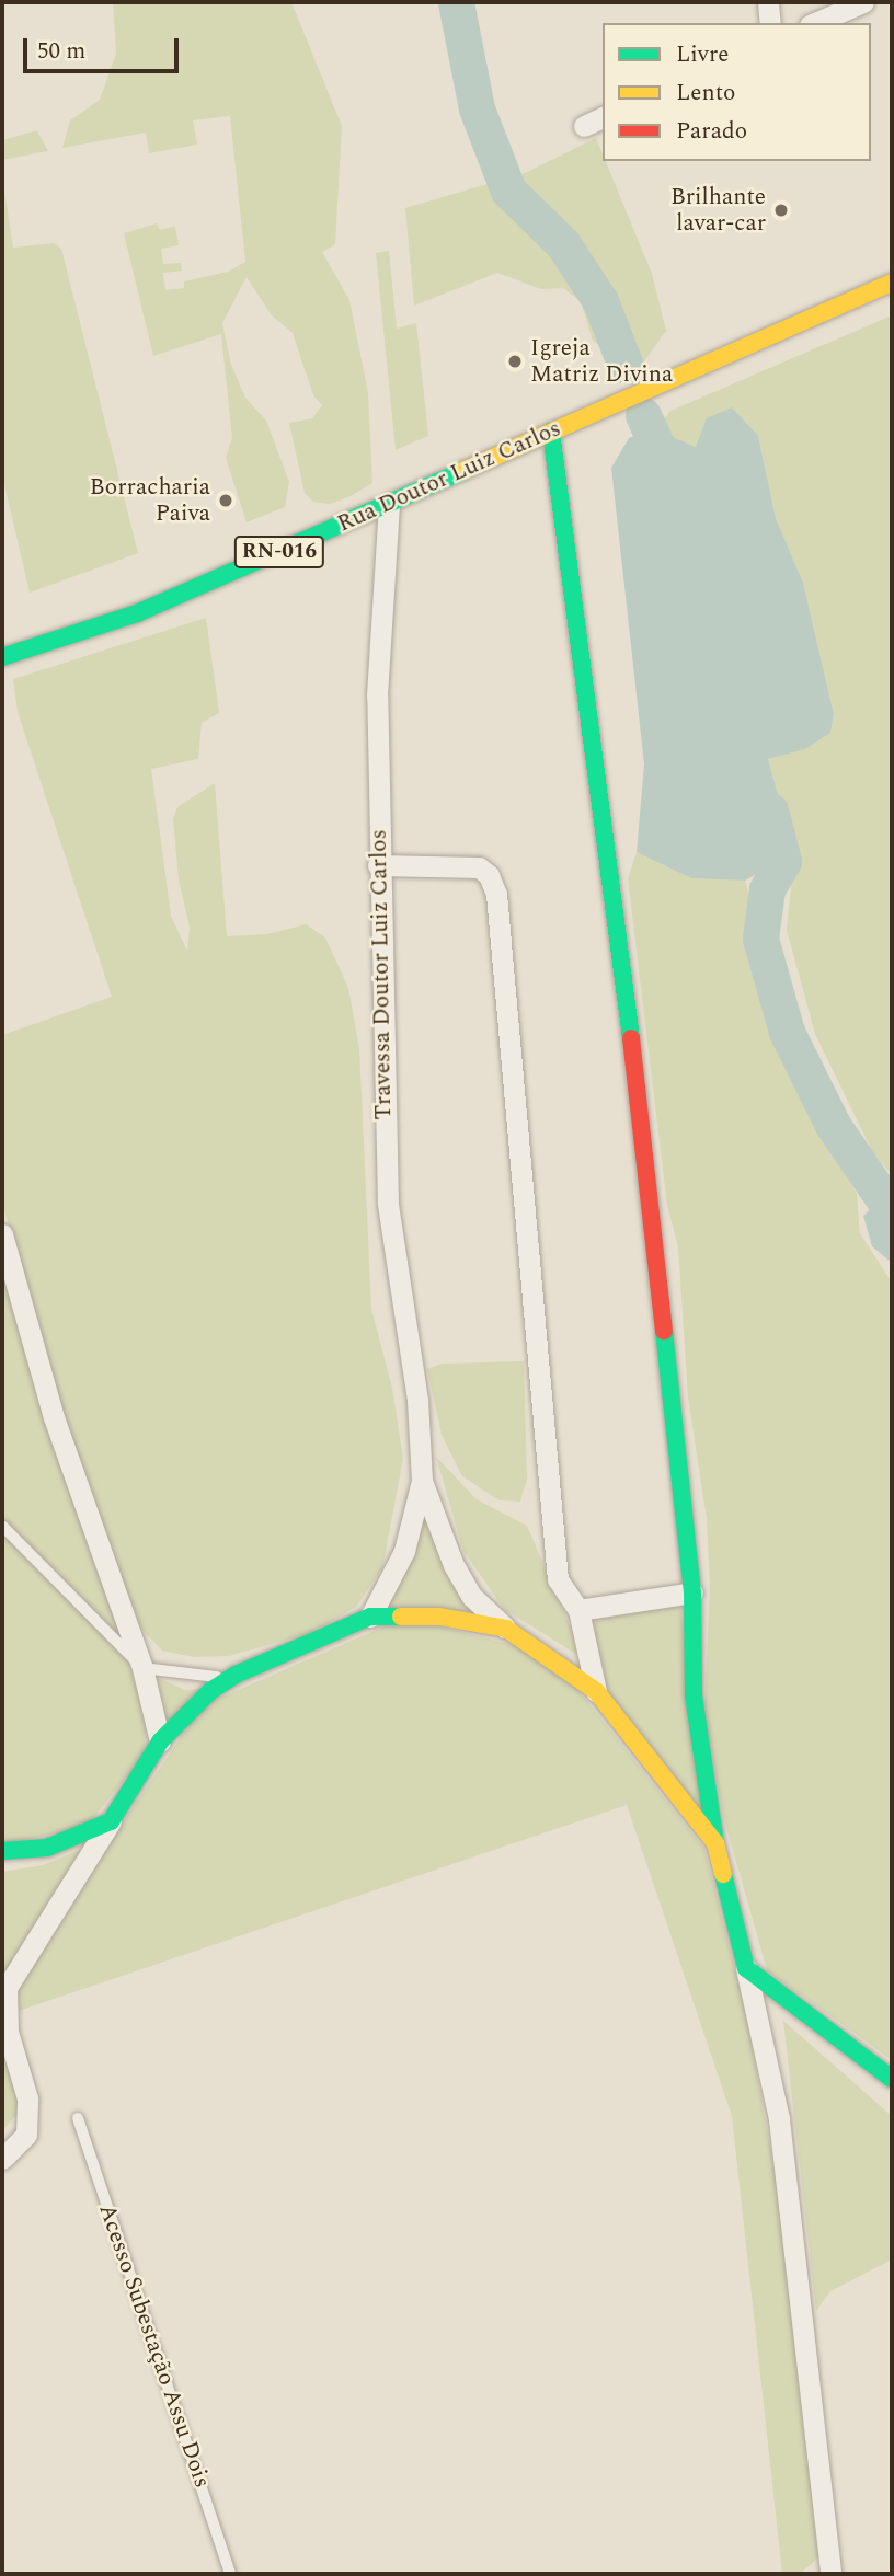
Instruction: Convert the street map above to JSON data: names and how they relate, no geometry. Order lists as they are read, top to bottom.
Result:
{
  "streets": {
    "street": ["Rua Doutor Luiz Carlos", "RN-016", "Travessa Doutor Luiz Carlos"],
    "lane": ["Acesso Subestação Assu Dois"]
  },
  "crossings": [
    ["Rua Doutor Luiz Carlos", "Travessa Doutor Luiz Carlos"]
  ],
  "places": ["Brilhante lavar-car", "Igreja Matriz Divina", "Borracharia Paiva"],
  "legend": ["Livre", "Lento", "Parado"],
  "scale_bar": "50 m"
}
